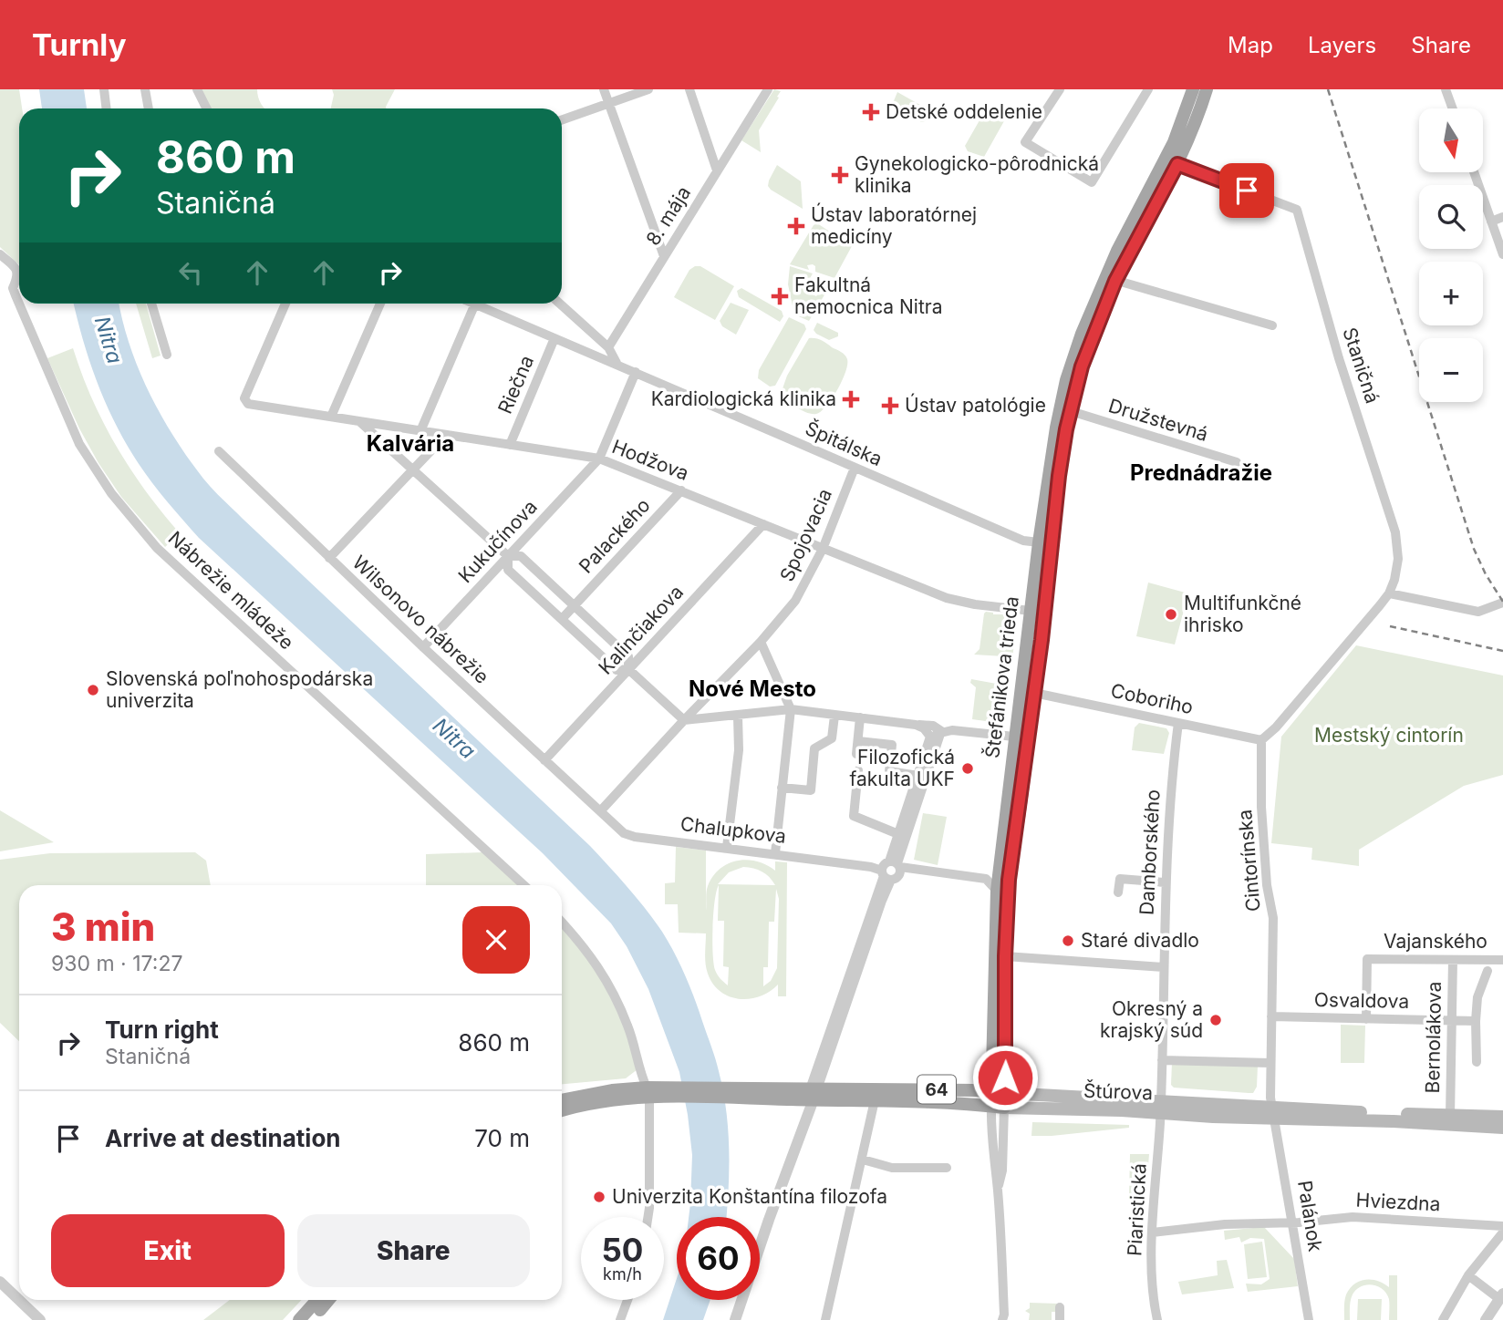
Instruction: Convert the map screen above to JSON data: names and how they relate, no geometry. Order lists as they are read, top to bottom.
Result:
{
  "streets": {
    "main road": ["Štefánikova trieda", "64", "Štúrova"],
    "street": [
      "8. mája",
      "Staničná",
      "Riečna",
      "Družstevná",
      "Špitálska",
      "Hodžova",
      "Spojovacia",
      "Palackého",
      "Kukučínova",
      "Nábrežie mládeže",
      "Wilsonovo nábrežie",
      "Kalinčiakova",
      "Coboriho",
      "Chalupkova",
      "Damborského",
      "Cintorínska",
      "Vajanského",
      "Osvaldova",
      "Bernolákova",
      "Hviezdna",
      "Piaristická",
      "Palánok"
    ]
  },
  "crossings": [
    ["Staničná", "Štefánikova trieda"],
    ["Staničná", "Coboriho"],
    ["Staničná", "Cintorínska"],
    ["Riečna", "Špitálska"],
    ["Riečna", "Hodžova"],
    ["Družstevná", "Štefánikova trieda"],
    ["Špitálska", "Spojovacia"],
    ["Špitálska", "Štefánikova trieda"],
    ["Hodžova", "Spojovacia"],
    ["Hodžova", "Palackého"],
    ["Hodžova", "Kukučínova"],
    ["Hodžova", "Kalinčiakova"],
    ["Hodžova", "Štefánikova trieda"],
    ["Spojovacia", "Wilsonovo nábrežie"],
    ["Spojovacia", "Chalupkova"],
    ["Kukučínova", "Wilsonovo nábrežie"],
    ["Wilsonovo nábrežie", "Kalinčiakova"],
    ["Wilsonovo nábrežie", "Chalupkova"],
    ["Štefánikova trieda", "Coboriho"],
    ["Štefánikova trieda", "Štúrova"],
    ["Coboriho", "Damborského"],
    ["Coboriho", "Cintorínska"],
    ["Damborského", "Štúrova"],
    ["Damborského", "Piaristická"],
    ["Cintorínska", "Osvaldova"],
    ["Cintorínska", "Štúrova"],
    ["Cintorínska", "Palánok"],
    ["Vajanského", "Osvaldova"],
    ["Vajanského", "Bernolákova"],
    ["Osvaldova", "Bernolákova"],
    ["Bernolákova", "Štúrova"],
    ["64", "Štúrova"],
    ["Štúrova", "Piaristická"],
    ["Štúrova", "Palánok"],
    ["Hviezdna", "Piaristická"],
    ["Hviezdna", "Palánok"]
  ],
  "districts": ["Kalvária", "Prednádražie", "Nové Mesto"],
  "water": ["Nitra"],
  "parks": ["Mestský cintorín"],
  "places": {
    "health": [
      "Detské oddelenie",
      "Gynekologicko-pôrodnická klinika",
      "Ústav laboratórnej medicíny",
      "Fakultná nemocnica Nitra",
      "Kardiologická klinika",
      "Ústav patológie"
    ],
    "other": [
      "Multifunkčné ihrisko",
      "Slovenská poľnohospodárska univerzita",
      "Filozofická fakulta UKF",
      "Staré divadlo",
      "Okresný a krajský súd",
      "Univerzita Konštantína filozofa"
    ]
  },
  "north": "bottom",
  "page": {
    "header": "Turnly",
    "nav": ["Map", "Layers", "Share"],
    "map_buttons": ["+", "−"],
    "turn": ["860 m", "Staničná"],
    "heading": ["3 min", "930 m · 17:27"],
    "list": [
      {
        "name": "Turn right",
        "note": "Staničná",
        "value": "860 m"
      },
      {
        "name": "Arrive at destination",
        "value": "70 m"
      }
    ],
    "buttons": ["Exit", "Share"],
    "speed": "50 km/h",
    "limit": "60"
  }
}
